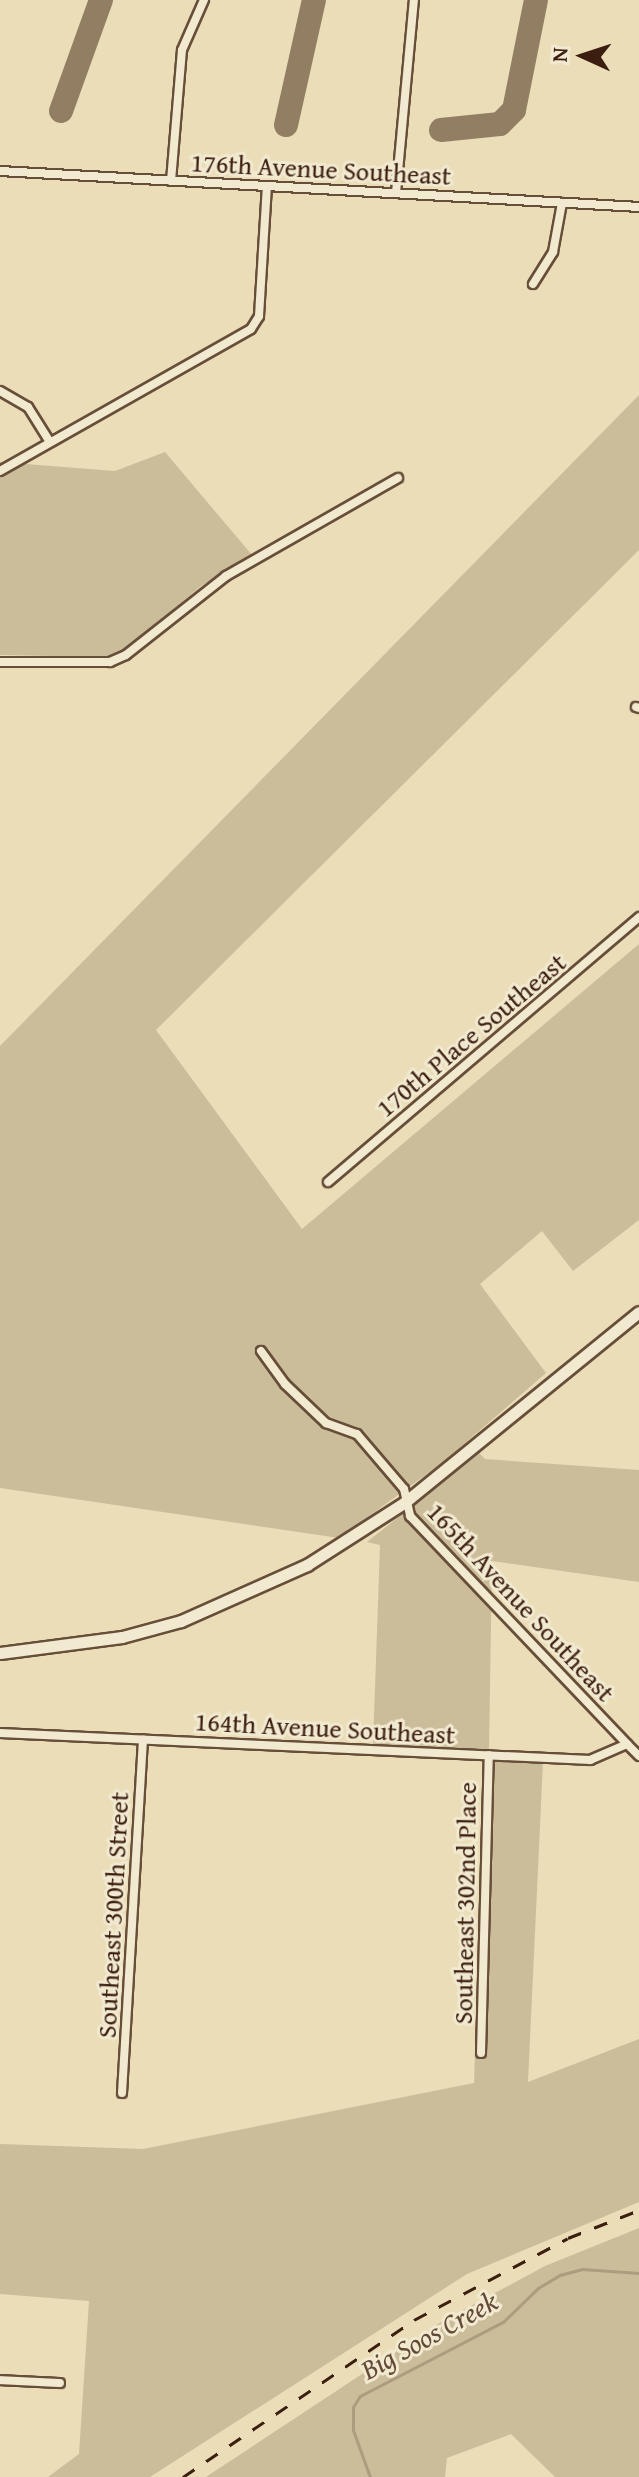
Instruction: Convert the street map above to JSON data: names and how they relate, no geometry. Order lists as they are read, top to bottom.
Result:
{
  "streets": {
    "street": [
      "176th Avenue Southeast",
      "170th Place Southeast",
      "165th Avenue Southeast",
      "164th Avenue Southeast",
      "Southeast 302nd Place",
      "Southeast 300th Street"
    ]
  },
  "crossings": [
    ["165th Avenue Southeast", "164th Avenue Southeast"],
    ["164th Avenue Southeast", "Southeast 302nd Place"],
    ["164th Avenue Southeast", "Southeast 300th Street"]
  ],
  "water": ["Big Soos Creek"],
  "north": "left"
}
